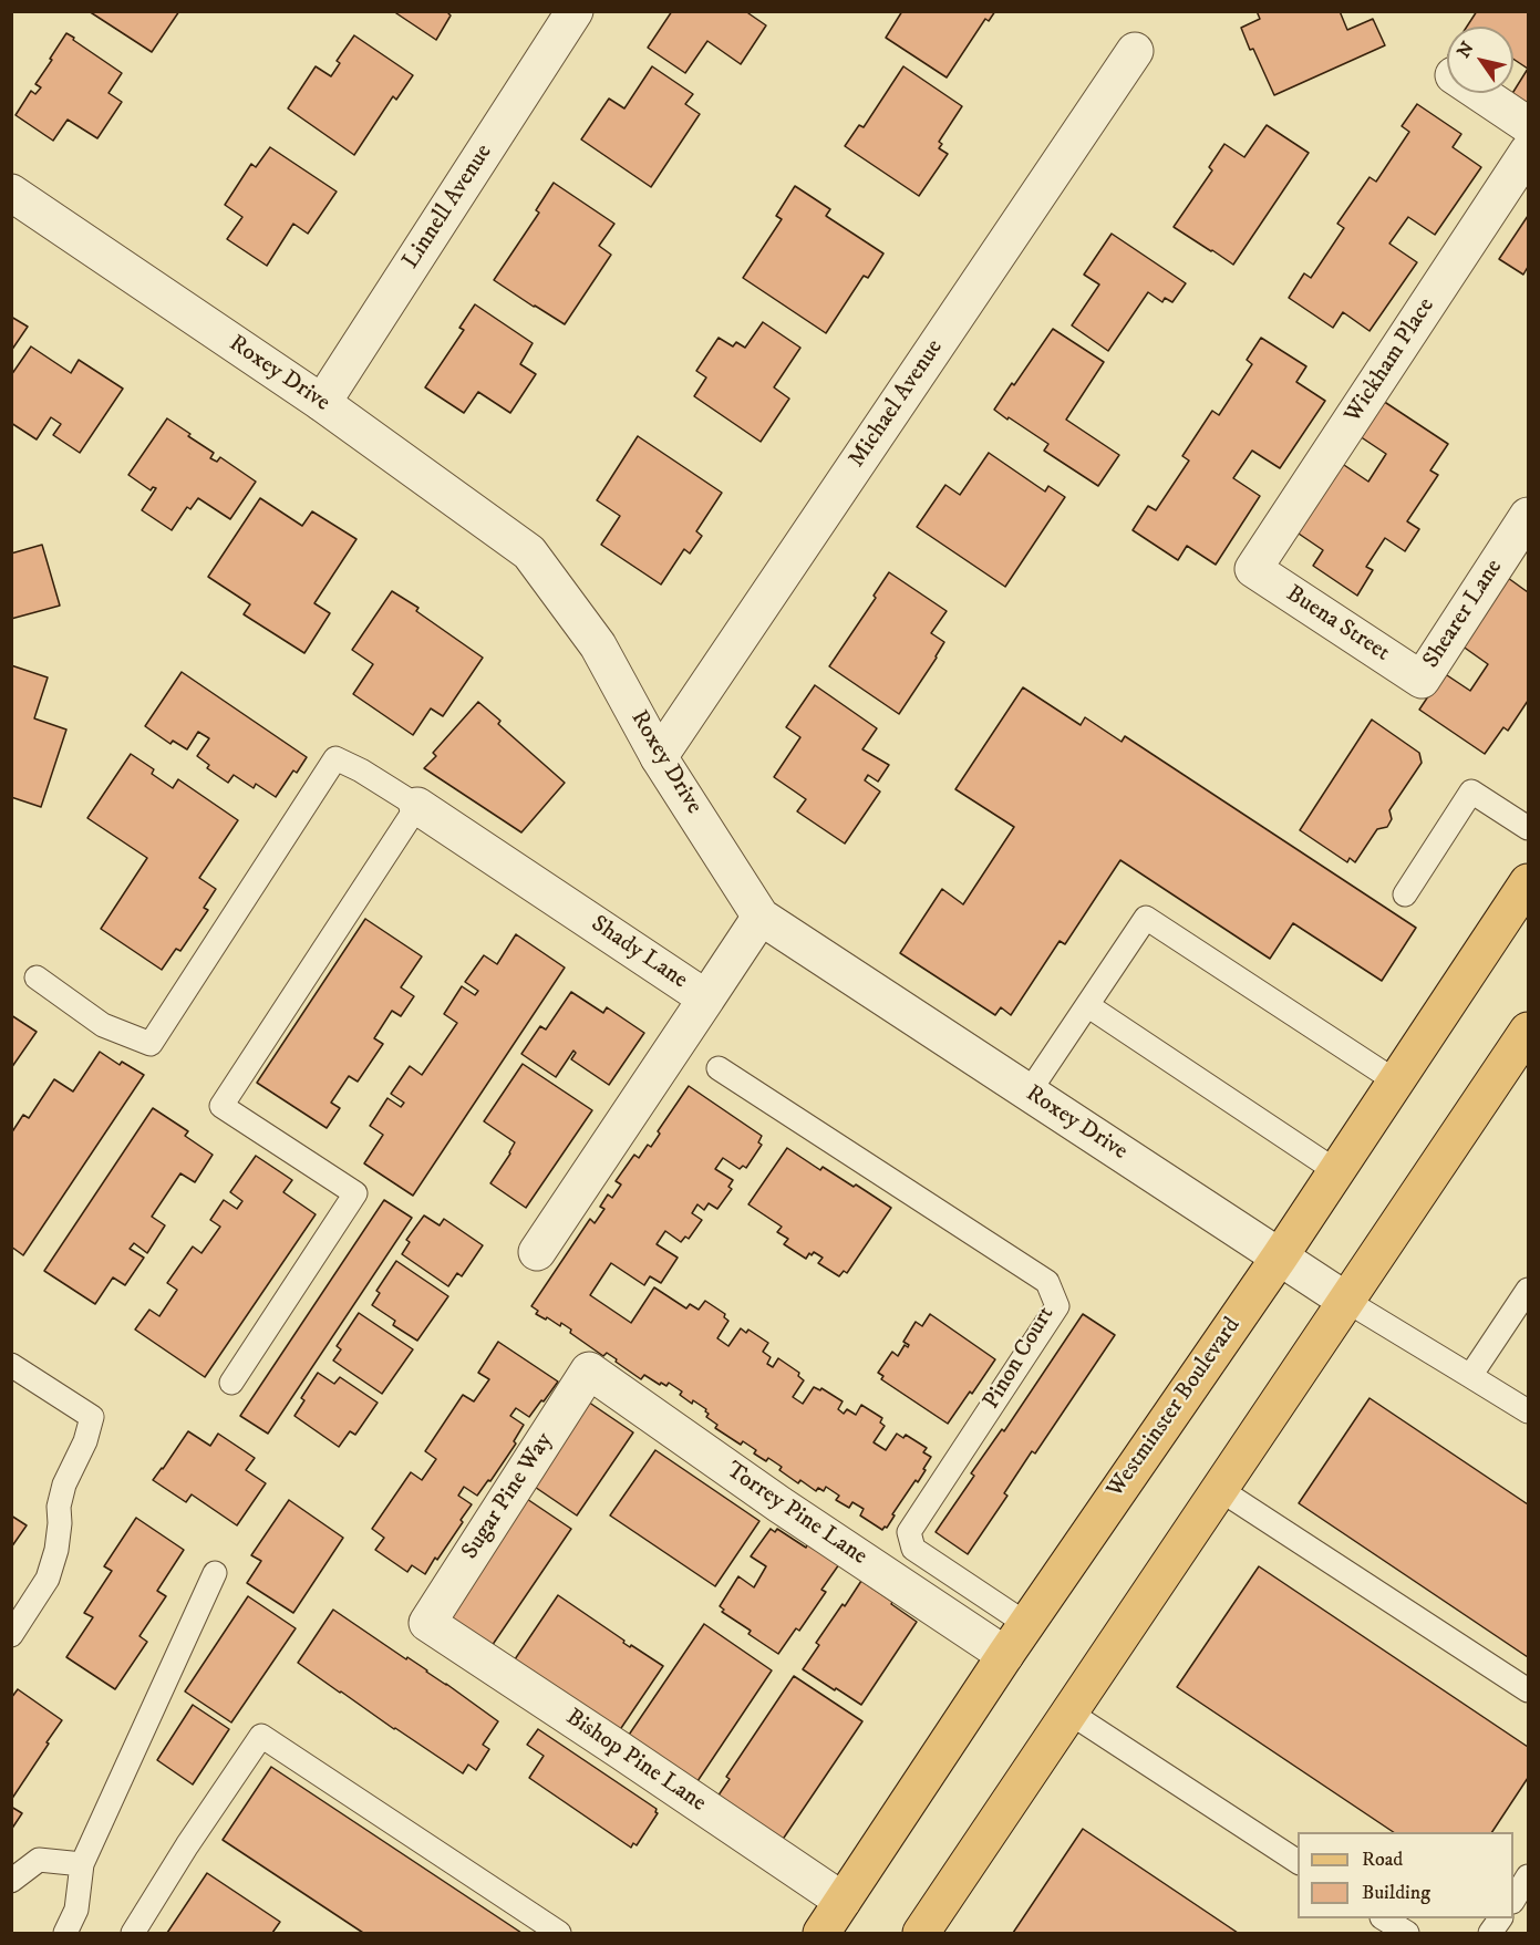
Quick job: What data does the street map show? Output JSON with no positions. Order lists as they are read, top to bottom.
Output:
{
  "streets": {
    "main road": ["Westminster Boulevard"],
    "street": [
      "Linnell Avenue",
      "Wickham Place",
      "Roxey Drive",
      "Michael Avenue",
      "Shearer Lane",
      "Buena Street",
      "Shady Lane",
      "Sugar Pine Way",
      "Torrey Pine Lane",
      "Bishop Pine Lane"
    ],
    "lane": ["Pinon Court"]
  },
  "crossings": [
    ["Linnell Avenue", "Roxey Drive"],
    ["Wickham Place", "Buena Street"],
    ["Roxey Drive", "Michael Avenue"],
    ["Roxey Drive", "Westminster Boulevard"],
    ["Shearer Lane", "Buena Street"],
    ["Pinon Court", "Westminster Boulevard"],
    ["Westminster Boulevard", "Torrey Pine Lane"],
    ["Westminster Boulevard", "Bishop Pine Lane"],
    ["Sugar Pine Way", "Torrey Pine Lane"],
    ["Sugar Pine Way", "Bishop Pine Lane"]
  ],
  "legend": ["Road", "Building"],
  "north": "top left"
}
